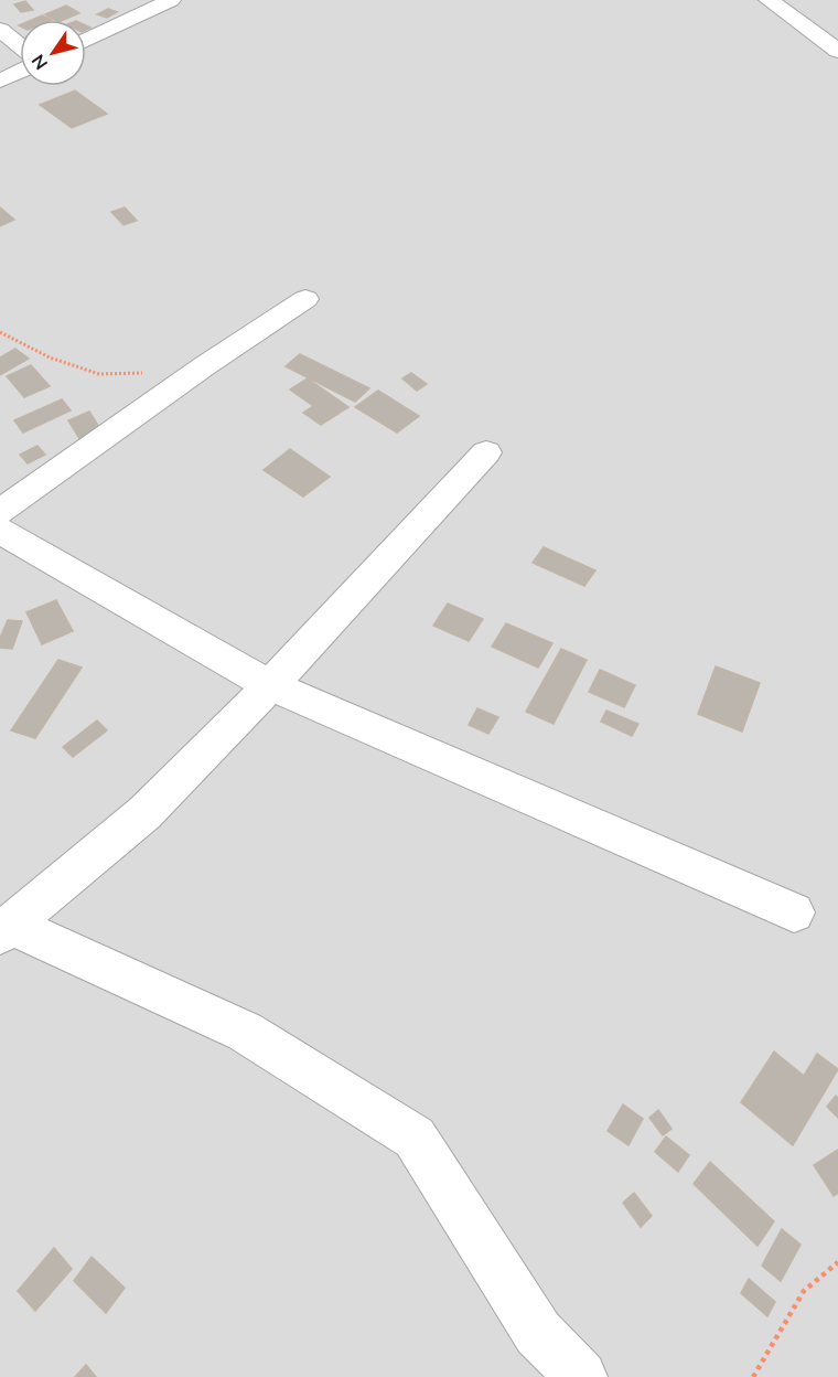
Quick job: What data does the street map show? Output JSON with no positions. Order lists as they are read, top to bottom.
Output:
{
  "north": "bottom left"
}
